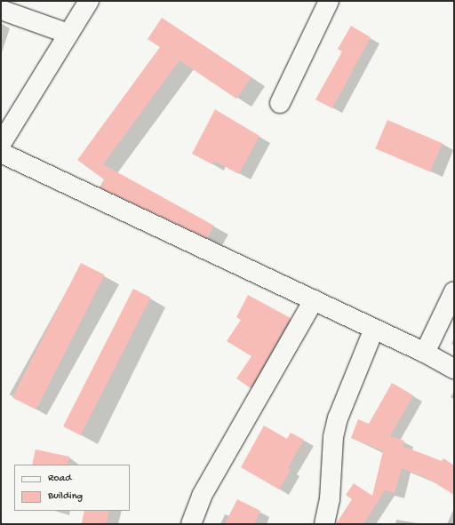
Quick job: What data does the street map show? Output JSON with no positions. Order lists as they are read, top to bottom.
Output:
{
  "legend": ["Road", "Building"]
}
